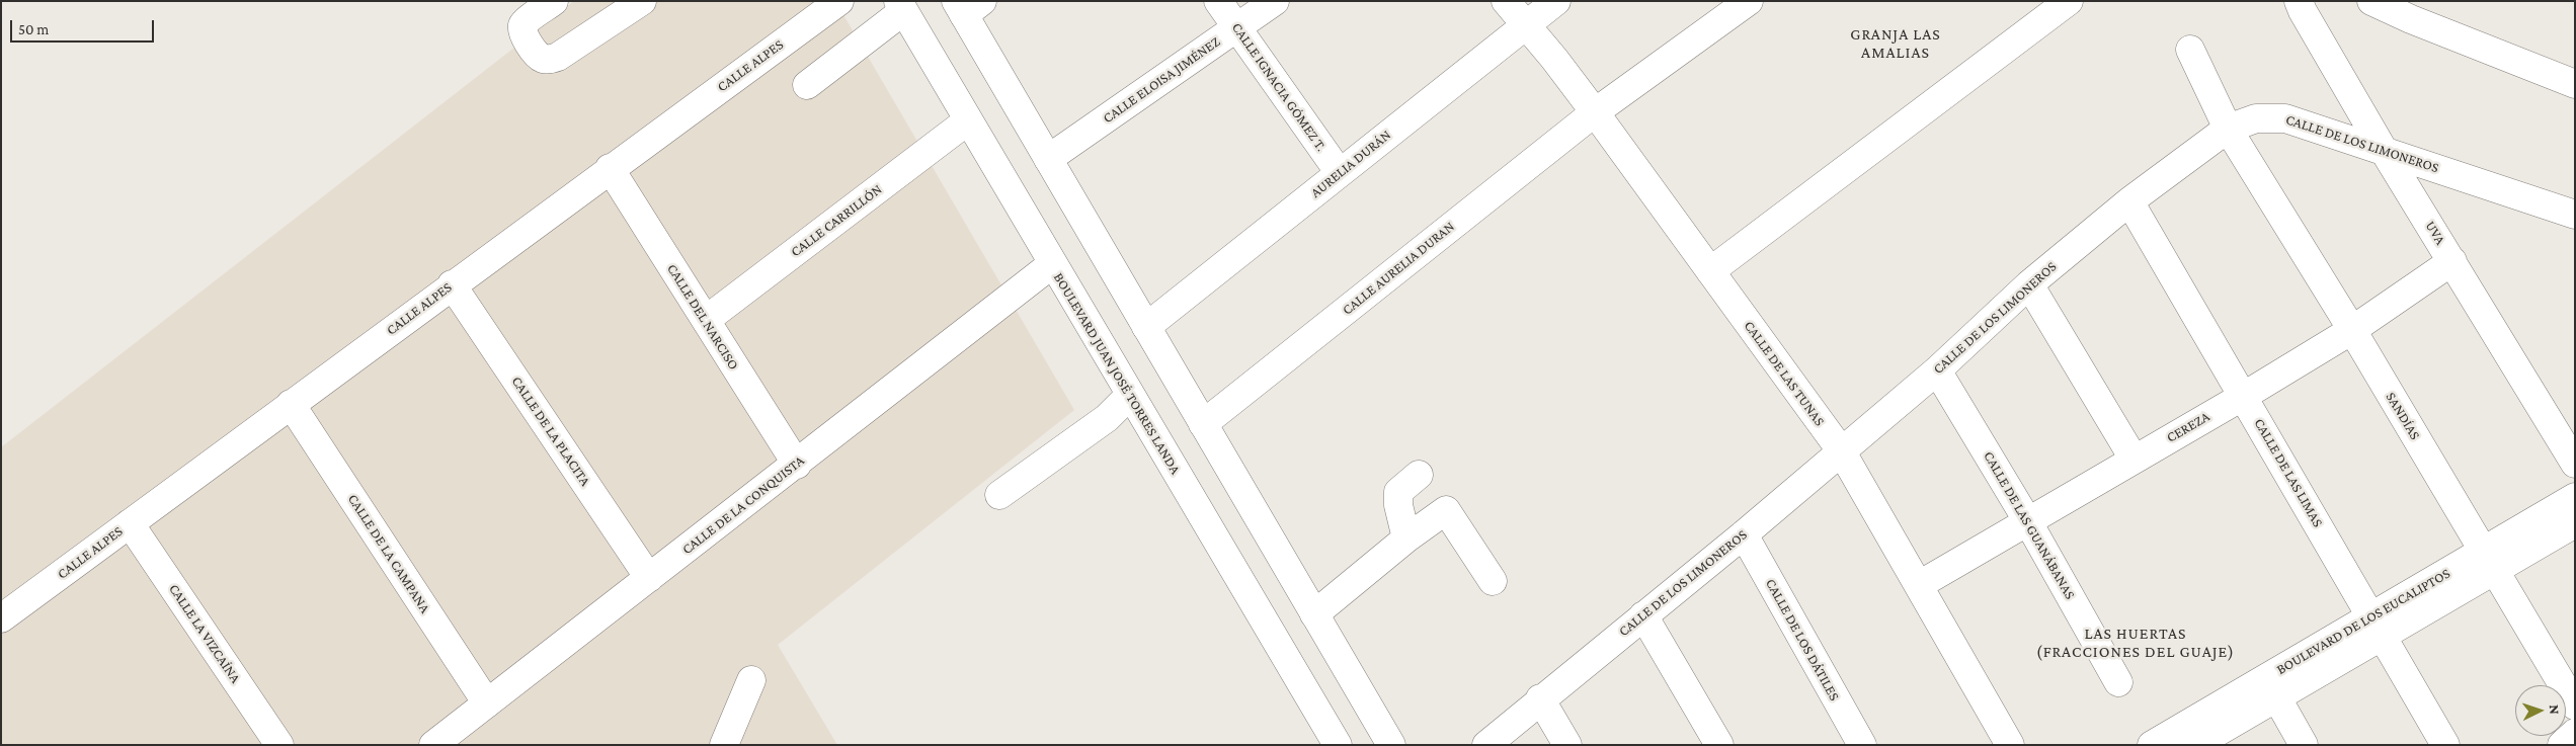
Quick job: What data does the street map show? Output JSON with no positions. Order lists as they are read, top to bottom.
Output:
{
  "streets": {
    "street": [
      "CALLE ALPES",
      "CALLE ELOISA JIMÉNEZ",
      "CALLE IGNACIA GÓMEZ T.",
      "CALLE DE LOS LIMONEROS",
      "AURELIA DURÁN",
      "CALLE CARRILLÓN",
      "UVA",
      "CALLE AURELIA DURAN",
      "CALLE DEL NARCISO",
      "BOULEVARD JUAN JOSÉ TORRES LANDA",
      "CALLE DE LAS TUNAS",
      "SANDÍAS",
      "CEREZA",
      "CALLE DE LA PLACITA",
      "CALLE DE LAS LIMAS",
      "CALLE DE LA CONQUISTA",
      "CALLE DE LAS GUANÁBANAS",
      "CALLE DE LA CAMPANA",
      "BOULEVARD DE LOS EUCALIPTOS",
      "CALLE LA VIZCAÍNA",
      "CALLE DE LOS DÁTILES"
    ]
  },
  "crossings": [
    ["CALLE ALPES", "CALLE DEL NARCISO"],
    ["CALLE ALPES", "CALLE DE LA PLACITA"],
    ["CALLE ALPES", "CALLE DE LA CAMPANA"],
    ["CALLE ALPES", "CALLE LA VIZCAÍNA"],
    ["CALLE ELOISA JIMÉNEZ", "CALLE IGNACIA GÓMEZ T."],
    ["CALLE IGNACIA GÓMEZ T.", "AURELIA DURÁN"],
    ["CALLE DE LOS LIMONEROS", "UVA"],
    ["CALLE DE LOS LIMONEROS", "CALLE DE LAS TUNAS"],
    ["CALLE DE LOS LIMONEROS", "SANDÍAS"],
    ["CALLE DE LOS LIMONEROS", "CALLE DE LAS LIMAS"],
    ["CALLE DE LOS LIMONEROS", "CALLE DE LAS GUANÁBANAS"],
    ["CALLE DE LOS LIMONEROS", "CALLE DE LOS DÁTILES"],
    ["AURELIA DURÁN", "CALLE DE LAS TUNAS"],
    ["CALLE CARRILLÓN", "CALLE DEL NARCISO"],
    ["CALLE CARRILLÓN", "BOULEVARD JUAN JOSÉ TORRES LANDA"],
    ["UVA", "CEREZA"],
    ["CALLE AURELIA DURAN", "CALLE DE LAS TUNAS"],
    ["CALLE DEL NARCISO", "CALLE DE LA CONQUISTA"],
    ["BOULEVARD JUAN JOSÉ TORRES LANDA", "CALLE DE LA CONQUISTA"],
    ["CALLE DE LAS TUNAS", "CEREZA"],
    ["SANDÍAS", "CEREZA"],
    ["SANDÍAS", "BOULEVARD DE LOS EUCALIPTOS"],
    ["CEREZA", "CALLE DE LAS LIMAS"],
    ["CEREZA", "CALLE DE LAS GUANÁBANAS"],
    ["CALLE DE LA PLACITA", "CALLE DE LA CONQUISTA"],
    ["CALLE DE LAS LIMAS", "BOULEVARD DE LOS EUCALIPTOS"],
    ["CALLE DE LA CONQUISTA", "CALLE DE LA CAMPANA"]
  ],
  "districts": ["GRANJA LAS AMALIAS", "LAS HUERTAS (FRACCIONES DEL GUAJE)"],
  "scale_bar": "50 m",
  "north": "right"
}
